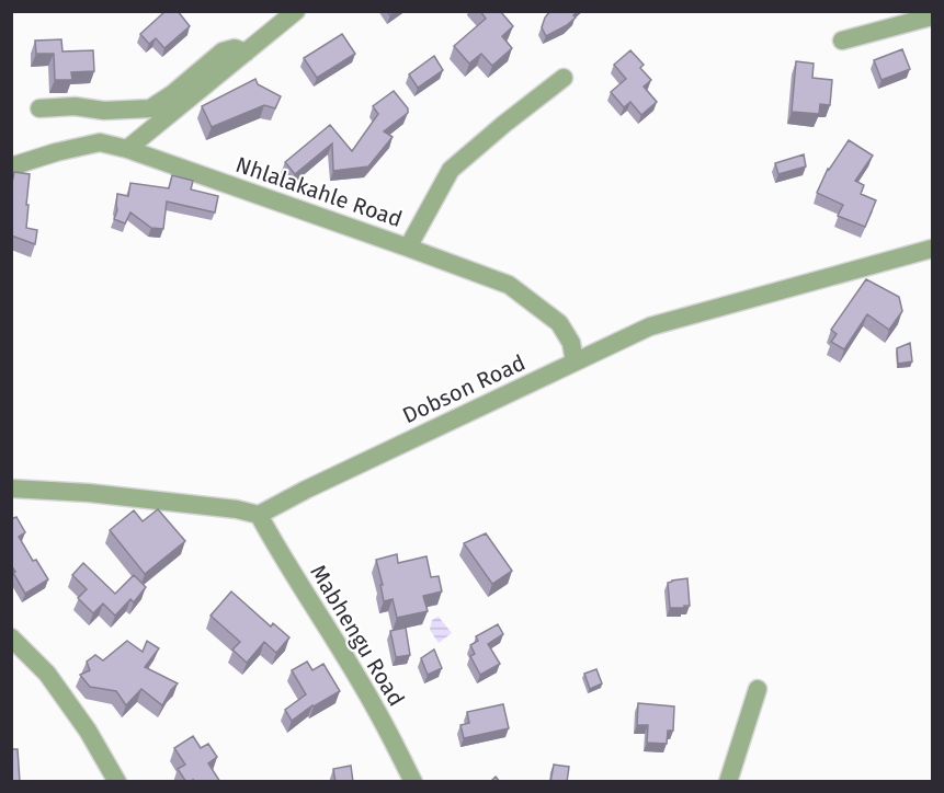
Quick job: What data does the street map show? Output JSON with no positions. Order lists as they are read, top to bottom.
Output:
{
  "streets": {
    "street": ["Nhlalakahle Road", "Dobson Road", "Mabhengu Road"]
  },
  "crossings": [
    ["Nhlalakahle Road", "Dobson Road"],
    ["Dobson Road", "Mabhengu Road"]
  ]
}
